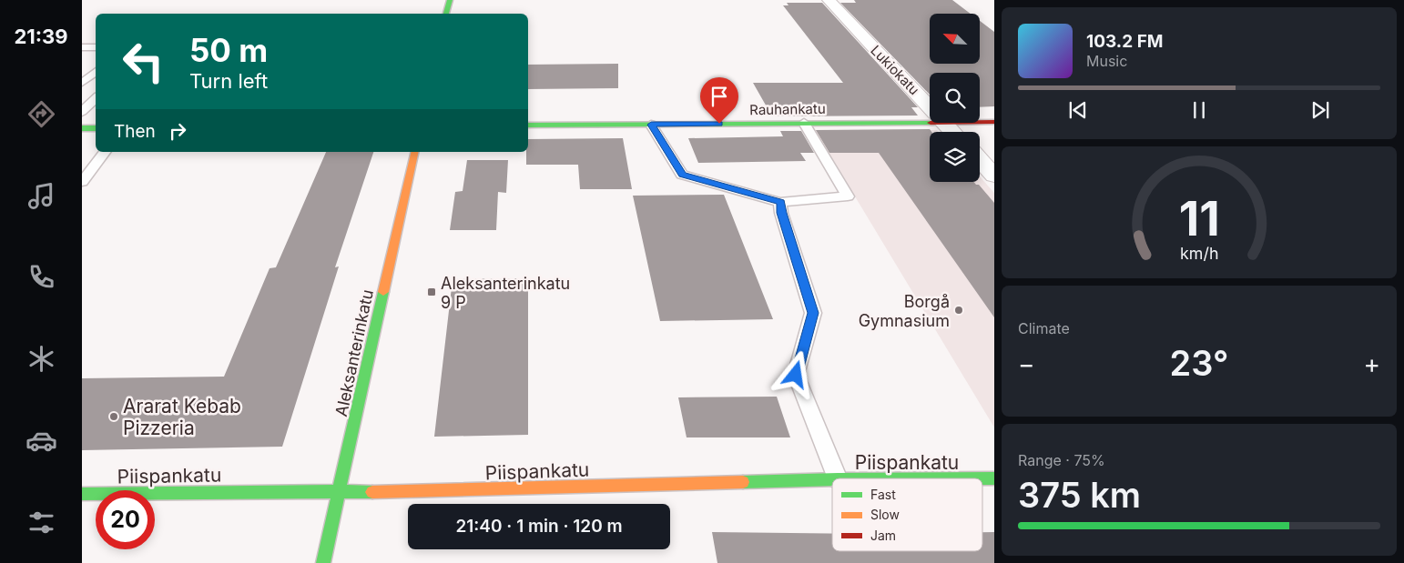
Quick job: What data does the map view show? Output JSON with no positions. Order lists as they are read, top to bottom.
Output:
{
  "streets": {
    "street": [
      "Lukiokatu",
      "Rauhankatu",
      "Aleksanterinkatu",
      "Piispankatu"
    ]
  },
  "crossings": [
    ["Aleksanterinkatu", "Piispankatu"]
  ],
  "places": {
    "transit": ["Aleksanterinkatu 9 P"],
    "other": ["Borgå Gymnasium", "Ararat Kebab Pizzeria"]
  },
  "legend": ["Fast", "Slow", "Jam"],
  "north": "top left",
  "page": {
    "tabs": "21:39",
    "turn": ["50 m", "Turn left"],
    "song": ["103.2 FM", "Music"],
    "then": "Then",
    "tile": [
      "Climate",
      ["Range · 75%", "375 km"]
    ],
    "heat": ["−", "23°", "+"],
    "limit": "20",
    "trip": "21:40 · 1 min · 120 m",
    "gauge": ["11", "km/h"]
  }
}
